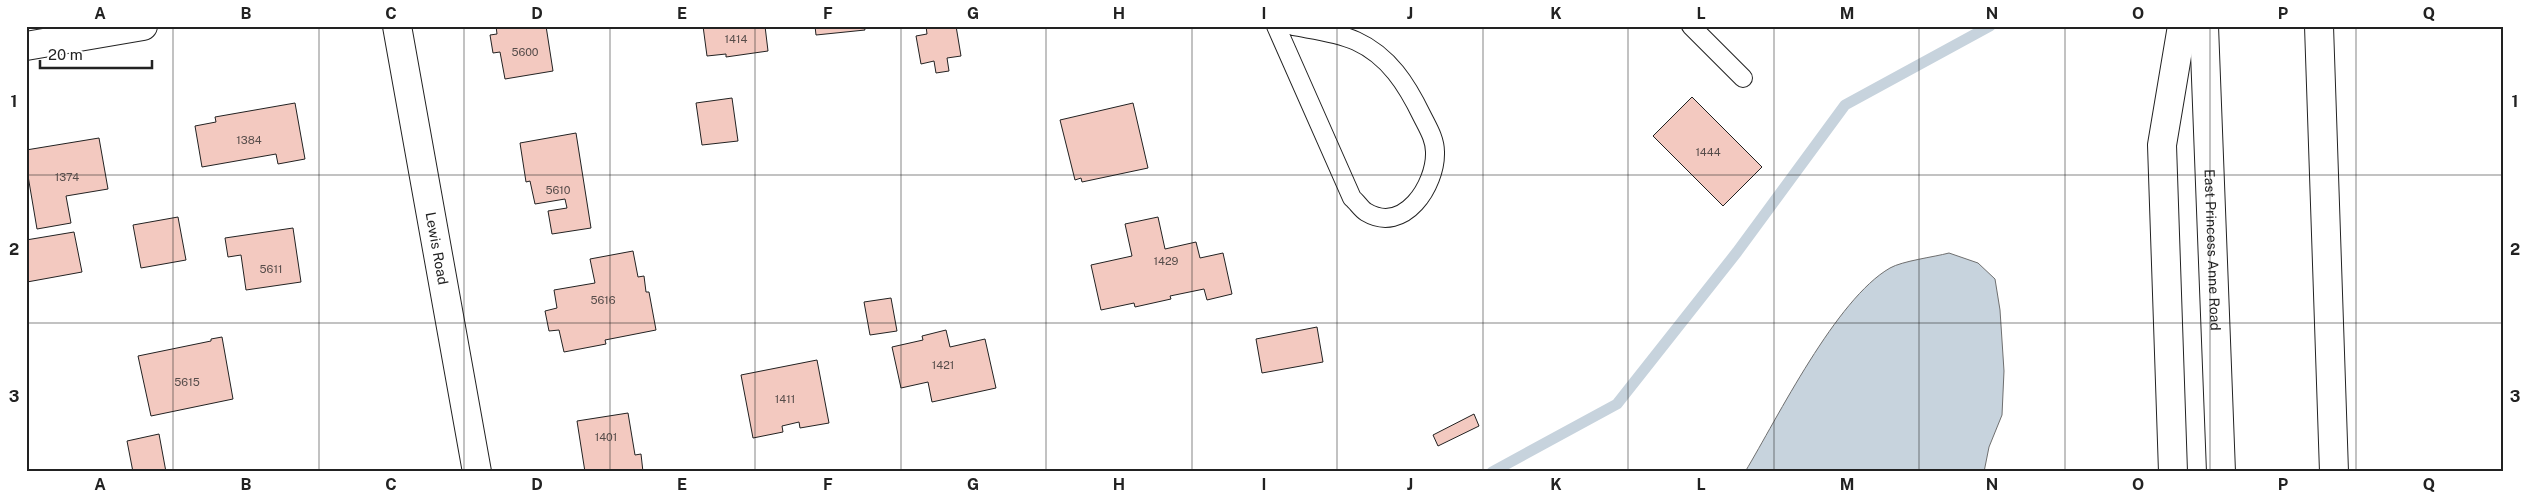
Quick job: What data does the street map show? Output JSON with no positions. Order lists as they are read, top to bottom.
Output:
{
  "streets": {
    "main road": ["Lewis Road", "East Princess Anne Road"]
  },
  "house_numbers": [
    "1414",
    "5600",
    "1384",
    "1444",
    "1374",
    "5610",
    "1429",
    "5611",
    "5616",
    "1421",
    "5615",
    "1411",
    "1401"
  ],
  "scale_bar": "20 m",
  "grid": {
    "columns": [
      "A",
      "B",
      "C",
      "D",
      "E",
      "F",
      "G",
      "H",
      "I",
      "J",
      "K",
      "L",
      "M",
      "N",
      "O",
      "P",
      "Q"
    ],
    "rows": ["1", "2", "3"]
  }
}
